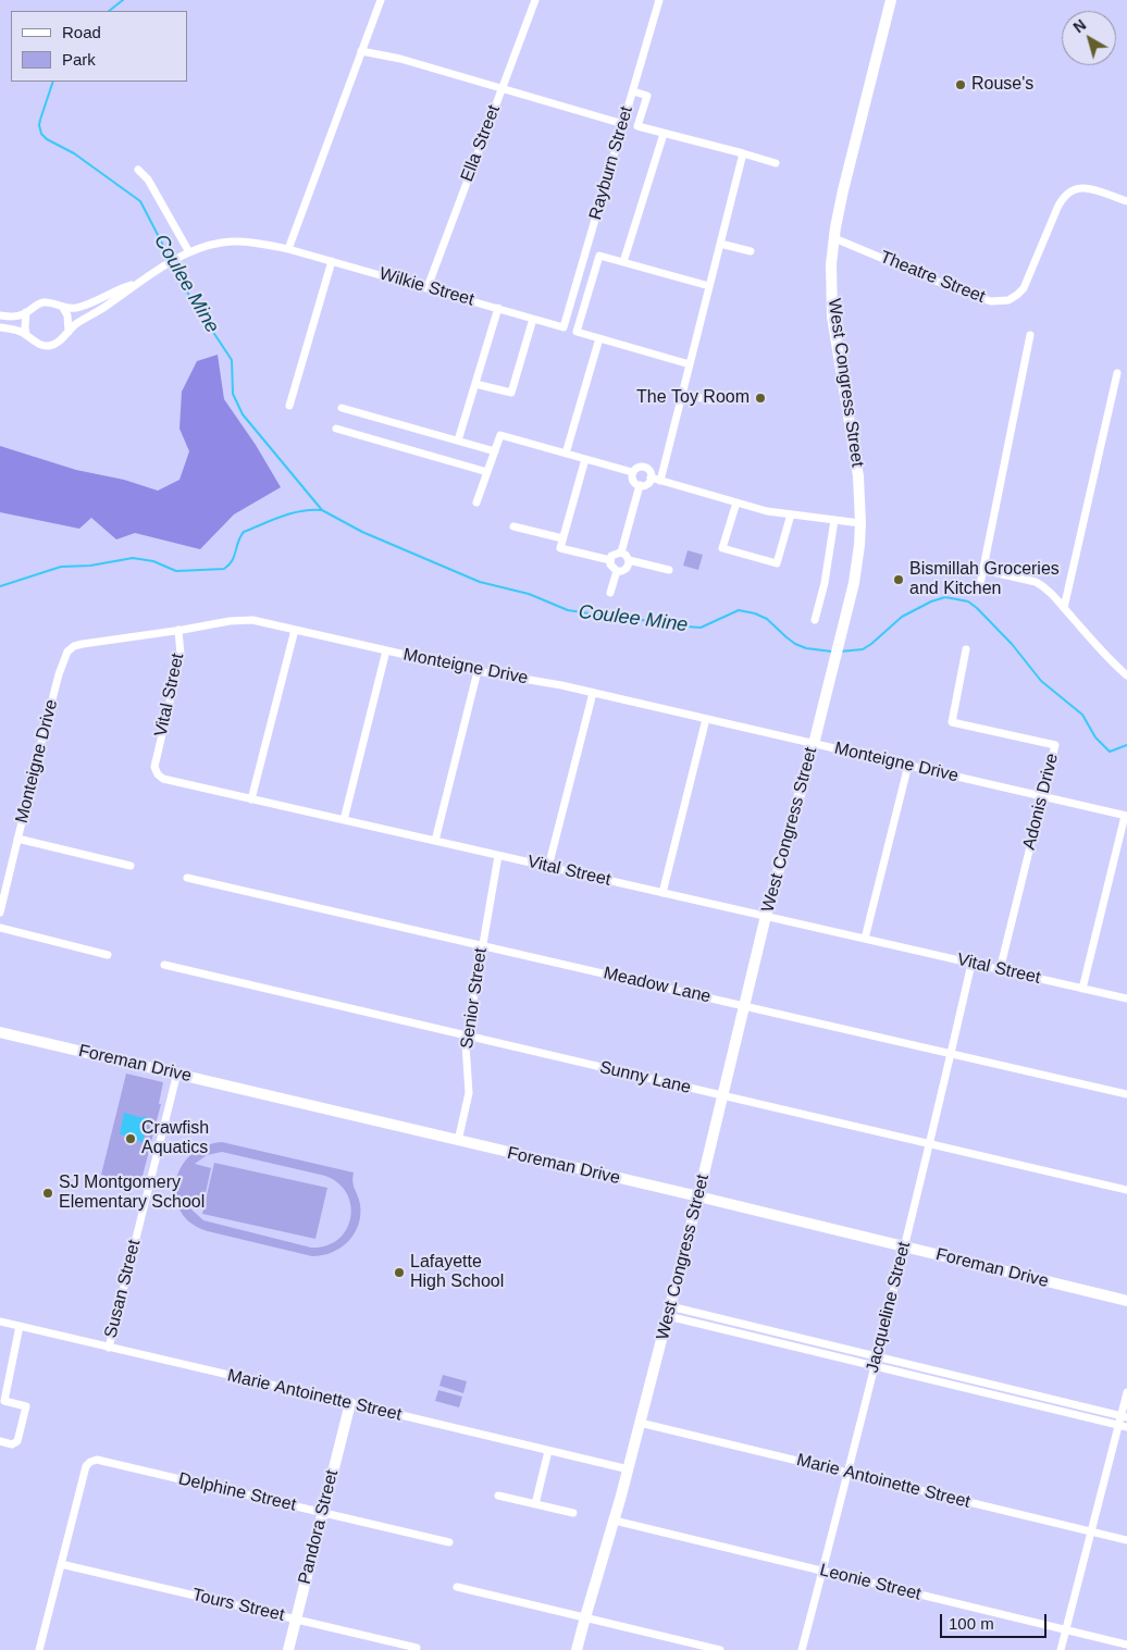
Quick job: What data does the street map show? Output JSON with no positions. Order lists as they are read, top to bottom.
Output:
{
  "streets": {
    "main road": ["West Congress Street", "Foreman Drive", "Pandora Street"],
    "street": [
      "Ella Street",
      "Rayburn Street",
      "Theatre Street",
      "Wilkie Street",
      "Monteigne Drive",
      "Vital Street",
      "Adonis Drive",
      "Meadow Lane",
      "Senior Street",
      "Sunny Lane",
      "Susan Street",
      "Jacqueline Street",
      "Marie Antoinette Street",
      "Delphine Street",
      "Leonie Street",
      "Tours Street"
    ]
  },
  "crossings": [
    ["Ella Street", "Wilkie Street"],
    ["Rayburn Street", "Wilkie Street"],
    ["Theatre Street", "West Congress Street"],
    ["West Congress Street", "Monteigne Drive"],
    ["West Congress Street", "Vital Street"],
    ["West Congress Street", "Meadow Lane"],
    ["West Congress Street", "Foreman Drive"],
    ["West Congress Street", "Sunny Lane"],
    ["West Congress Street", "Marie Antoinette Street"],
    ["West Congress Street", "Leonie Street"],
    ["Monteigne Drive", "Vital Street"],
    ["Monteigne Drive", "Adonis Drive"],
    ["Vital Street", "Adonis Drive"],
    ["Vital Street", "Senior Street"],
    ["Vital Street", "Jacqueline Street"],
    ["Meadow Lane", "Senior Street"],
    ["Meadow Lane", "Jacqueline Street"],
    ["Senior Street", "Foreman Drive"],
    ["Senior Street", "Sunny Lane"],
    ["Foreman Drive", "Susan Street"],
    ["Foreman Drive", "Jacqueline Street"],
    ["Sunny Lane", "Jacqueline Street"],
    ["Susan Street", "Marie Antoinette Street"],
    ["Jacqueline Street", "Marie Antoinette Street"],
    ["Jacqueline Street", "Leonie Street"],
    ["Marie Antoinette Street", "Pandora Street"],
    ["Delphine Street", "Pandora Street"],
    ["Delphine Street", "Tours Street"],
    ["Pandora Street", "Tours Street"]
  ],
  "water": ["Coulee Mine"],
  "places": [
    "Rouse's",
    "The Toy Room",
    "Bismillah Groceries and Kitchen",
    "Crawfish Aquatics",
    "SJ Montgomery Elementary School",
    "Lafayette High School"
  ],
  "legend": ["Road", "Park"],
  "scale_bar": "100 m",
  "north": "top left"
}
